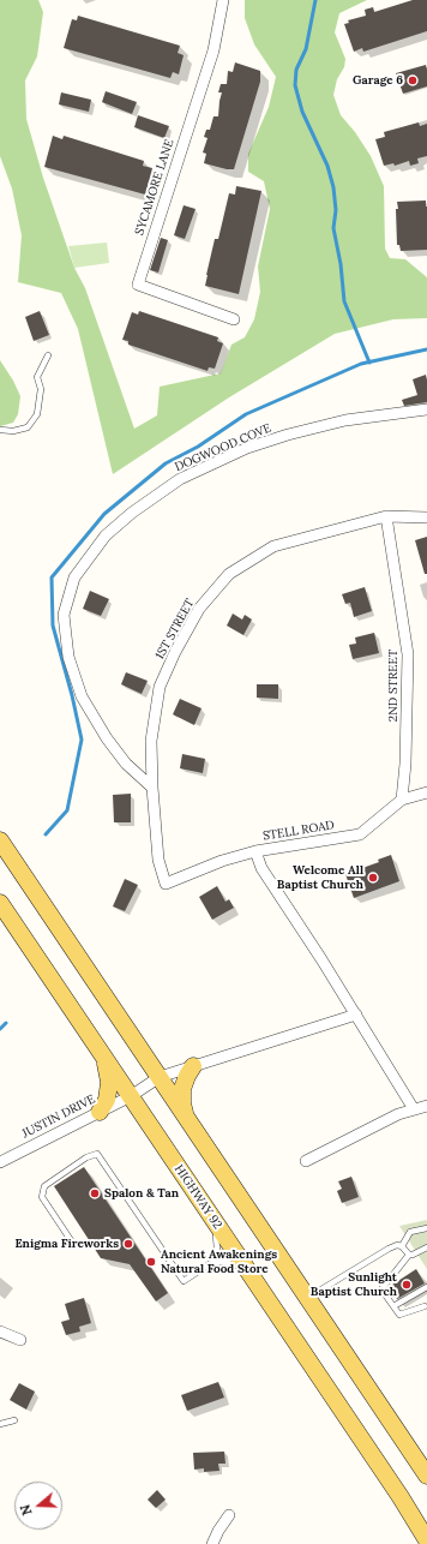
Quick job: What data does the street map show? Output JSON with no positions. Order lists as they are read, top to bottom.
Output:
{
  "streets": {
    "main road": ["HIGHWAY 92"],
    "street": [
      "SYCAMORE LANE",
      "DOGWOOD COVE",
      "1ST STREET",
      "2ND STREET",
      "STELL ROAD",
      "JUSTIN DRIVE"
    ]
  },
  "crossings": [
    ["DOGWOOD COVE", "1ST STREET"],
    ["1ST STREET", "2ND STREET"],
    ["1ST STREET", "STELL ROAD"],
    ["2ND STREET", "STELL ROAD"],
    ["JUSTIN DRIVE", "HIGHWAY 92"]
  ],
  "places": [
    "Garage 6",
    "Welcome All Baptist Church",
    "Spalon & Tan",
    "Enigma Fireworks",
    "Ancient Awakenings Natural Food Store",
    "Sunlight Baptist Church"
  ],
  "north": "left"
}
